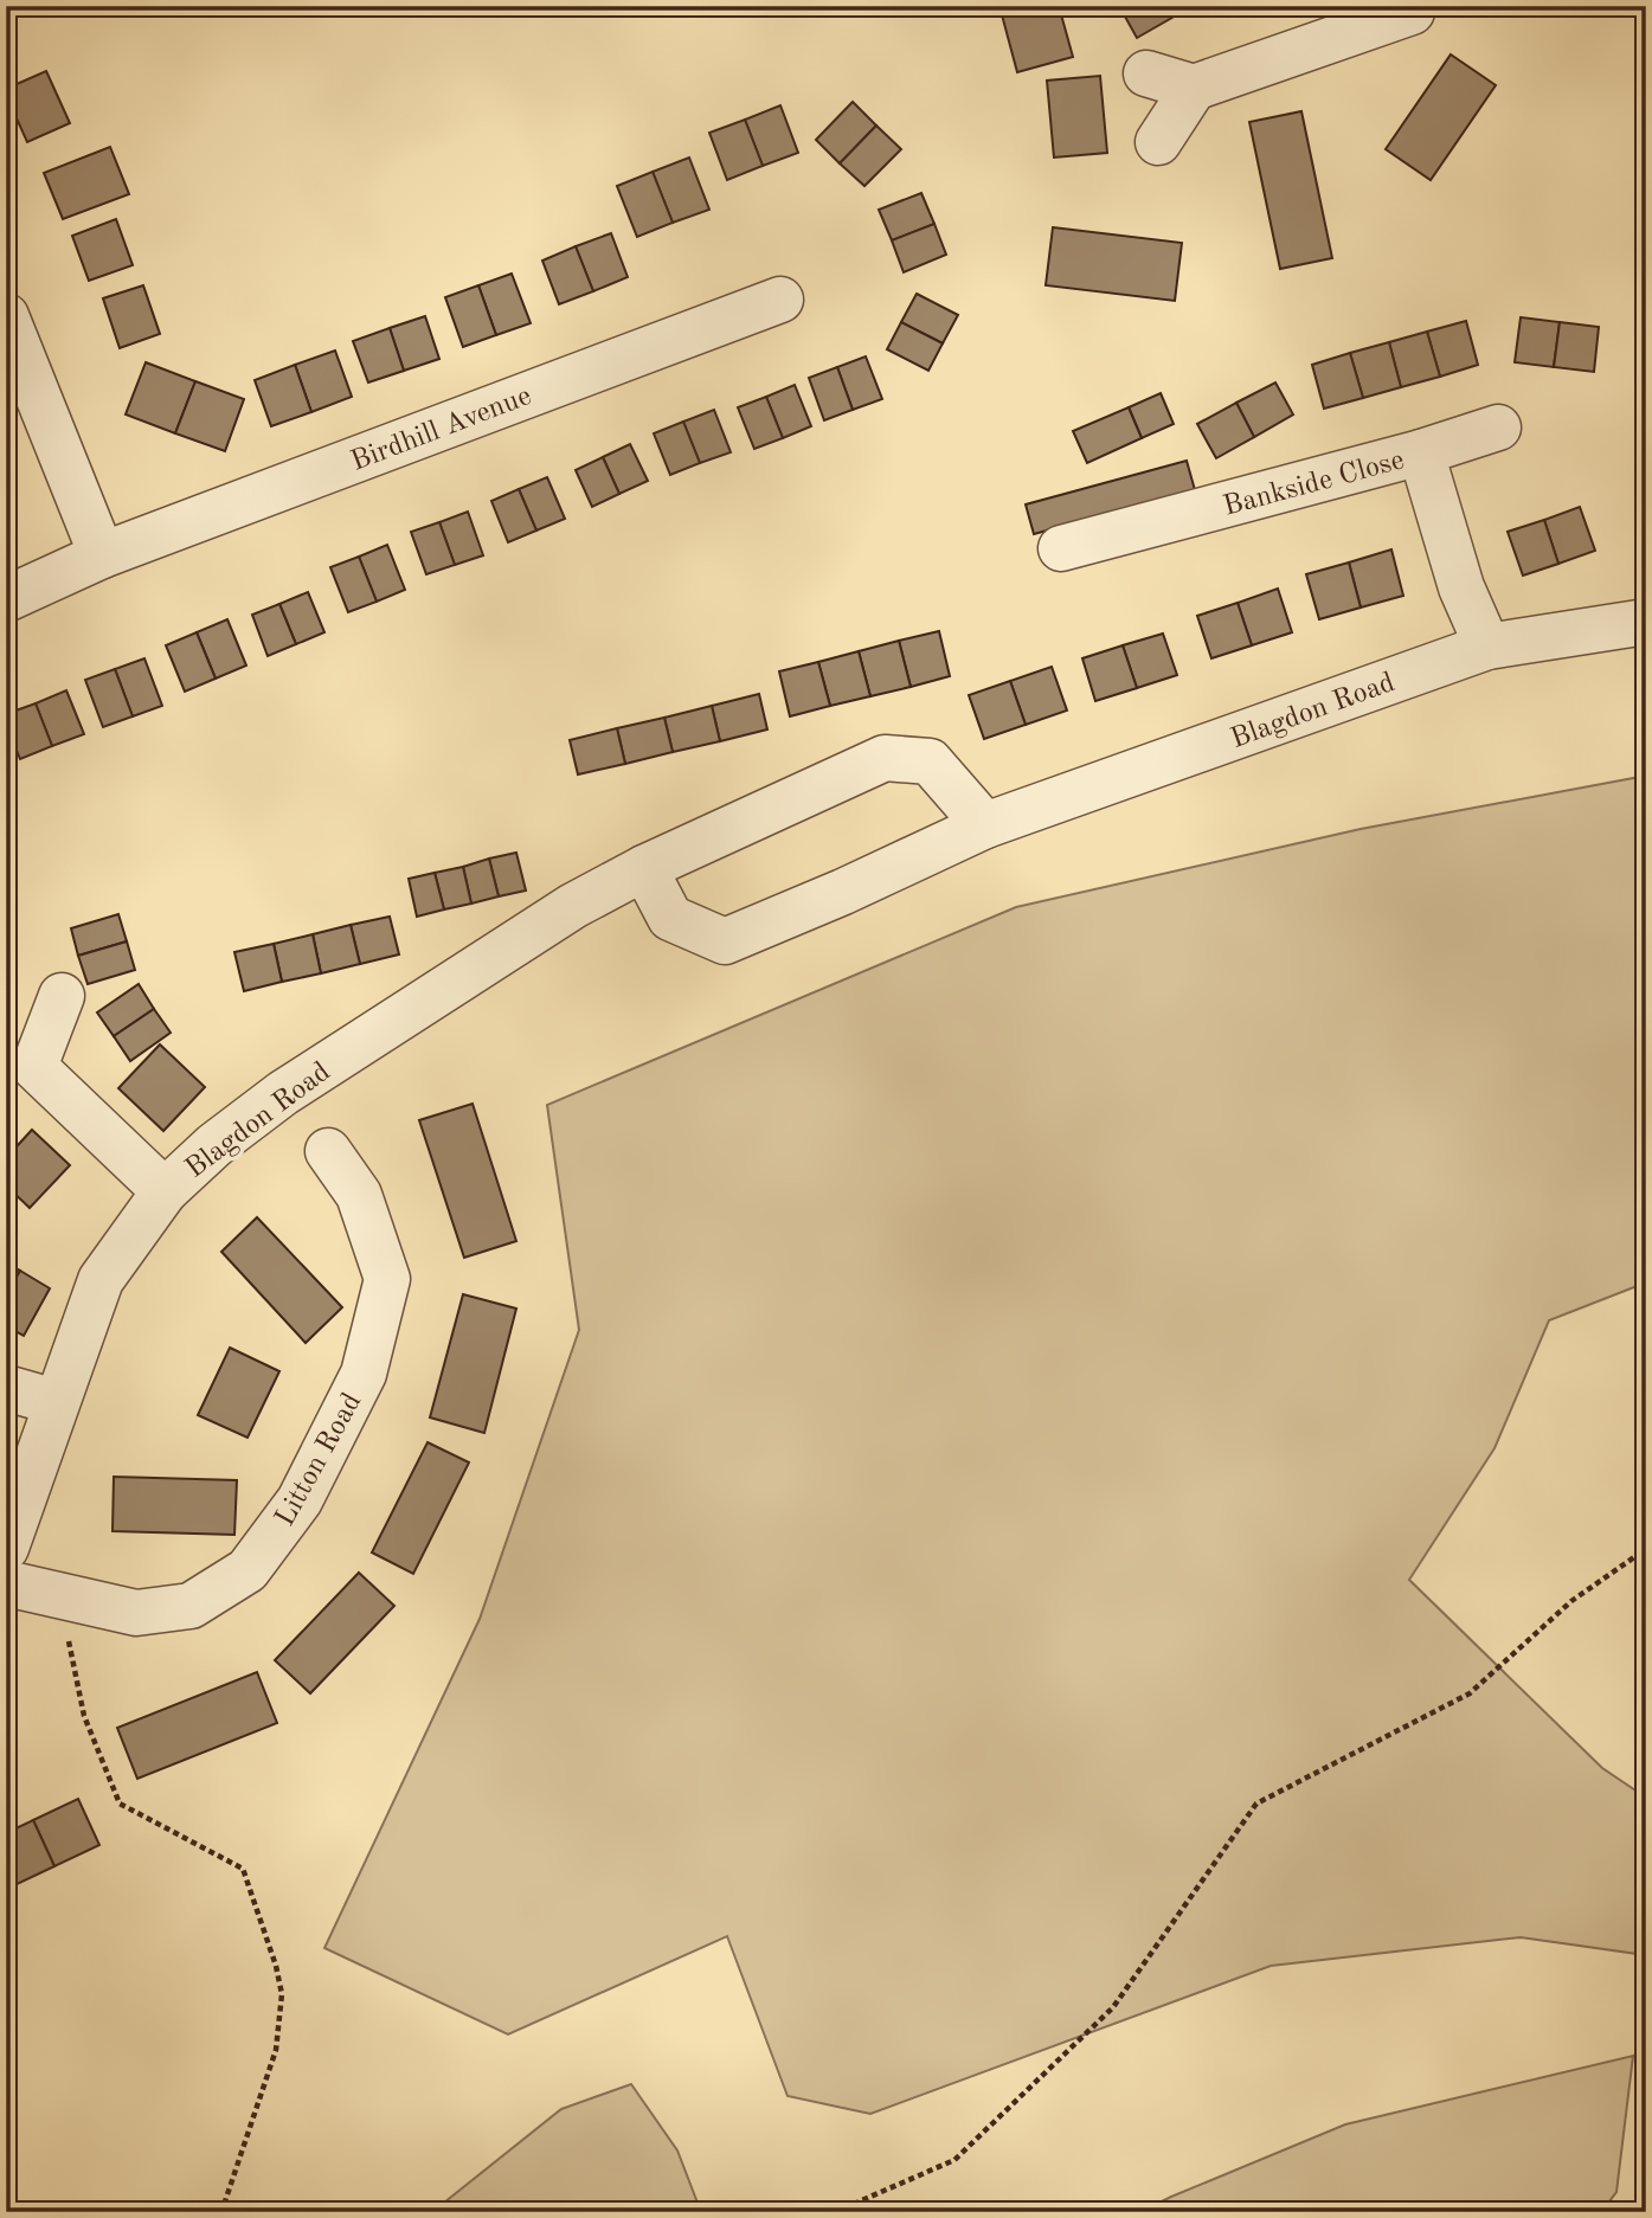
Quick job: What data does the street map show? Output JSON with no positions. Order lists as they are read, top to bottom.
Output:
{
  "streets": {
    "street": [
      "Birdhill Avenue",
      "Bankside Close",
      "Blagdon Road",
      "Litton Road"
    ]
  },
  "crossings": [
    ["Bankside Close", "Blagdon Road"]
  ]
}
